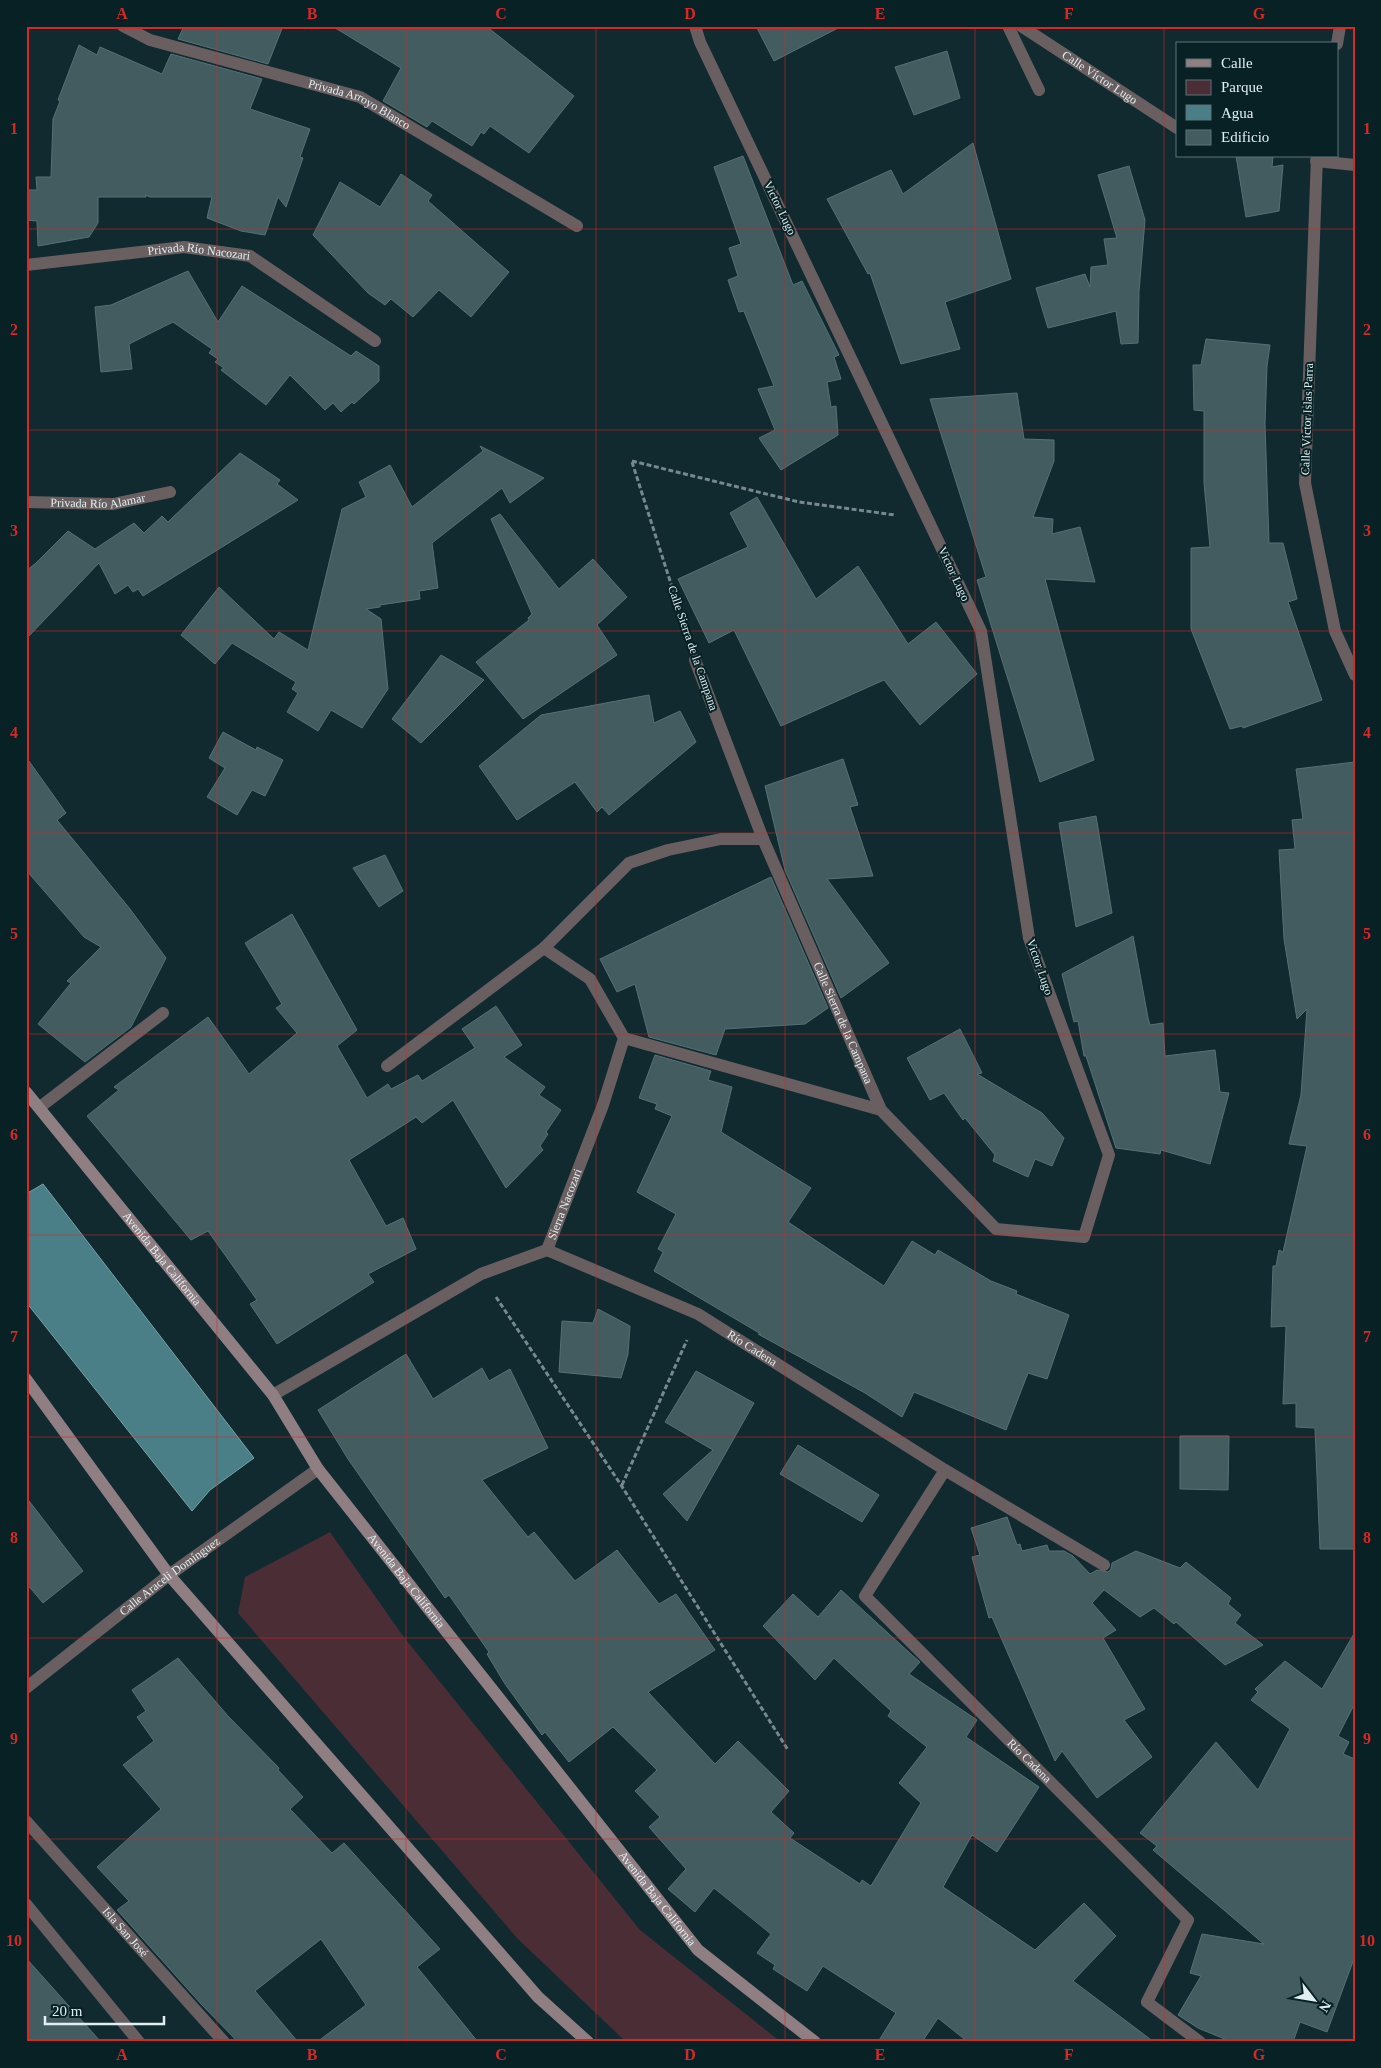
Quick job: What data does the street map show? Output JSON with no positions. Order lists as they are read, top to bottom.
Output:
{
  "streets": {
    "main road": ["Avenida Baja California"],
    "street": [
      "Calle Víctor Lugo",
      "Privada Arroyo Blanco",
      "Victor Lugo",
      "Privada Río Nacozari",
      "Calle Víctor Islas Parra",
      "Privada Río Alamar",
      "Calle Sierra de la Campana",
      "Sierra Nacozari",
      "Río Cadena",
      "Calle Araceli Domínguez",
      "Isla San José"
    ]
  },
  "crossings": [
    ["Victor Lugo", "Calle Sierra de la Campana"],
    ["Sierra Nacozari", "Avenida Baja California"],
    ["Sierra Nacozari", "Río Cadena"],
    ["Avenida Baja California", "Calle Araceli Domínguez"]
  ],
  "legend": [
    "Calle",
    "Parque",
    "Agua",
    "Edificio"
  ],
  "scale_bar": "20 m",
  "north": "bottom right",
  "grid": {
    "columns": [
      "A",
      "B",
      "C",
      "D",
      "E",
      "F",
      "G"
    ],
    "rows": [
      "1",
      "2",
      "3",
      "4",
      "5",
      "6",
      "7",
      "8",
      "9",
      "10"
    ]
  }
}
